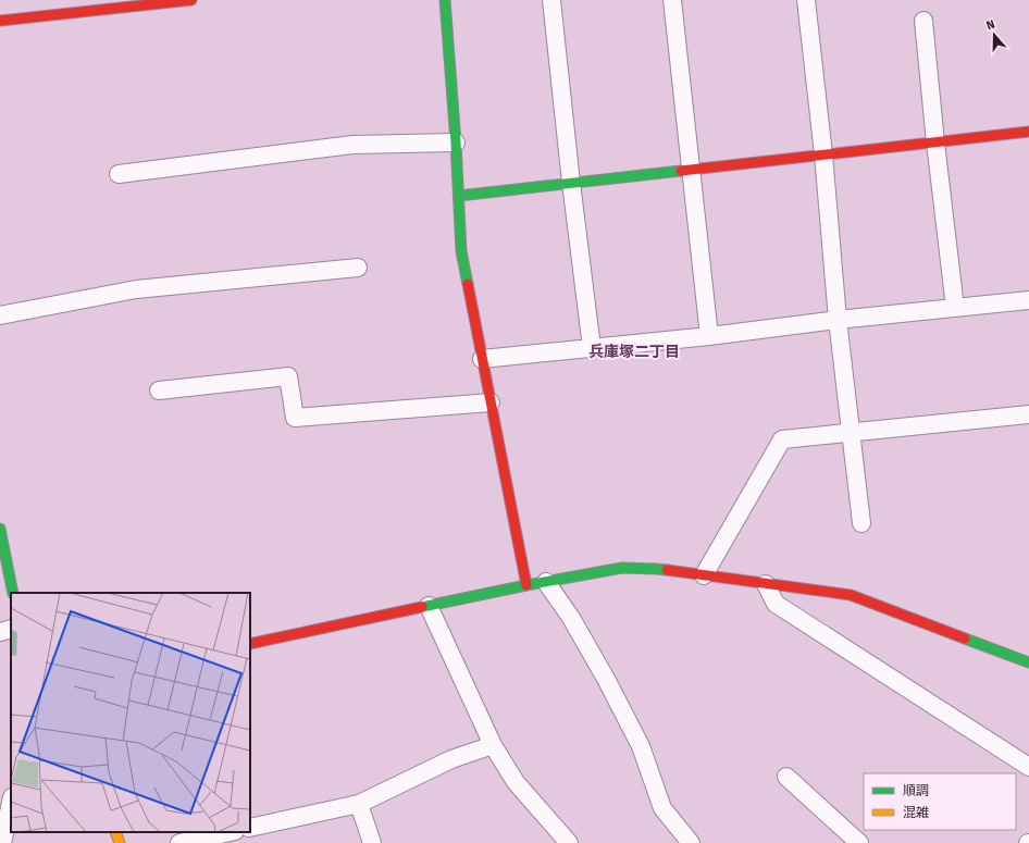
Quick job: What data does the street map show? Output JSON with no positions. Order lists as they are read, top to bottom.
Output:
{
  "districts": ["兵庫塚二丁目"],
  "legend": ["順調", "混雑"],
  "north": "top"
}
